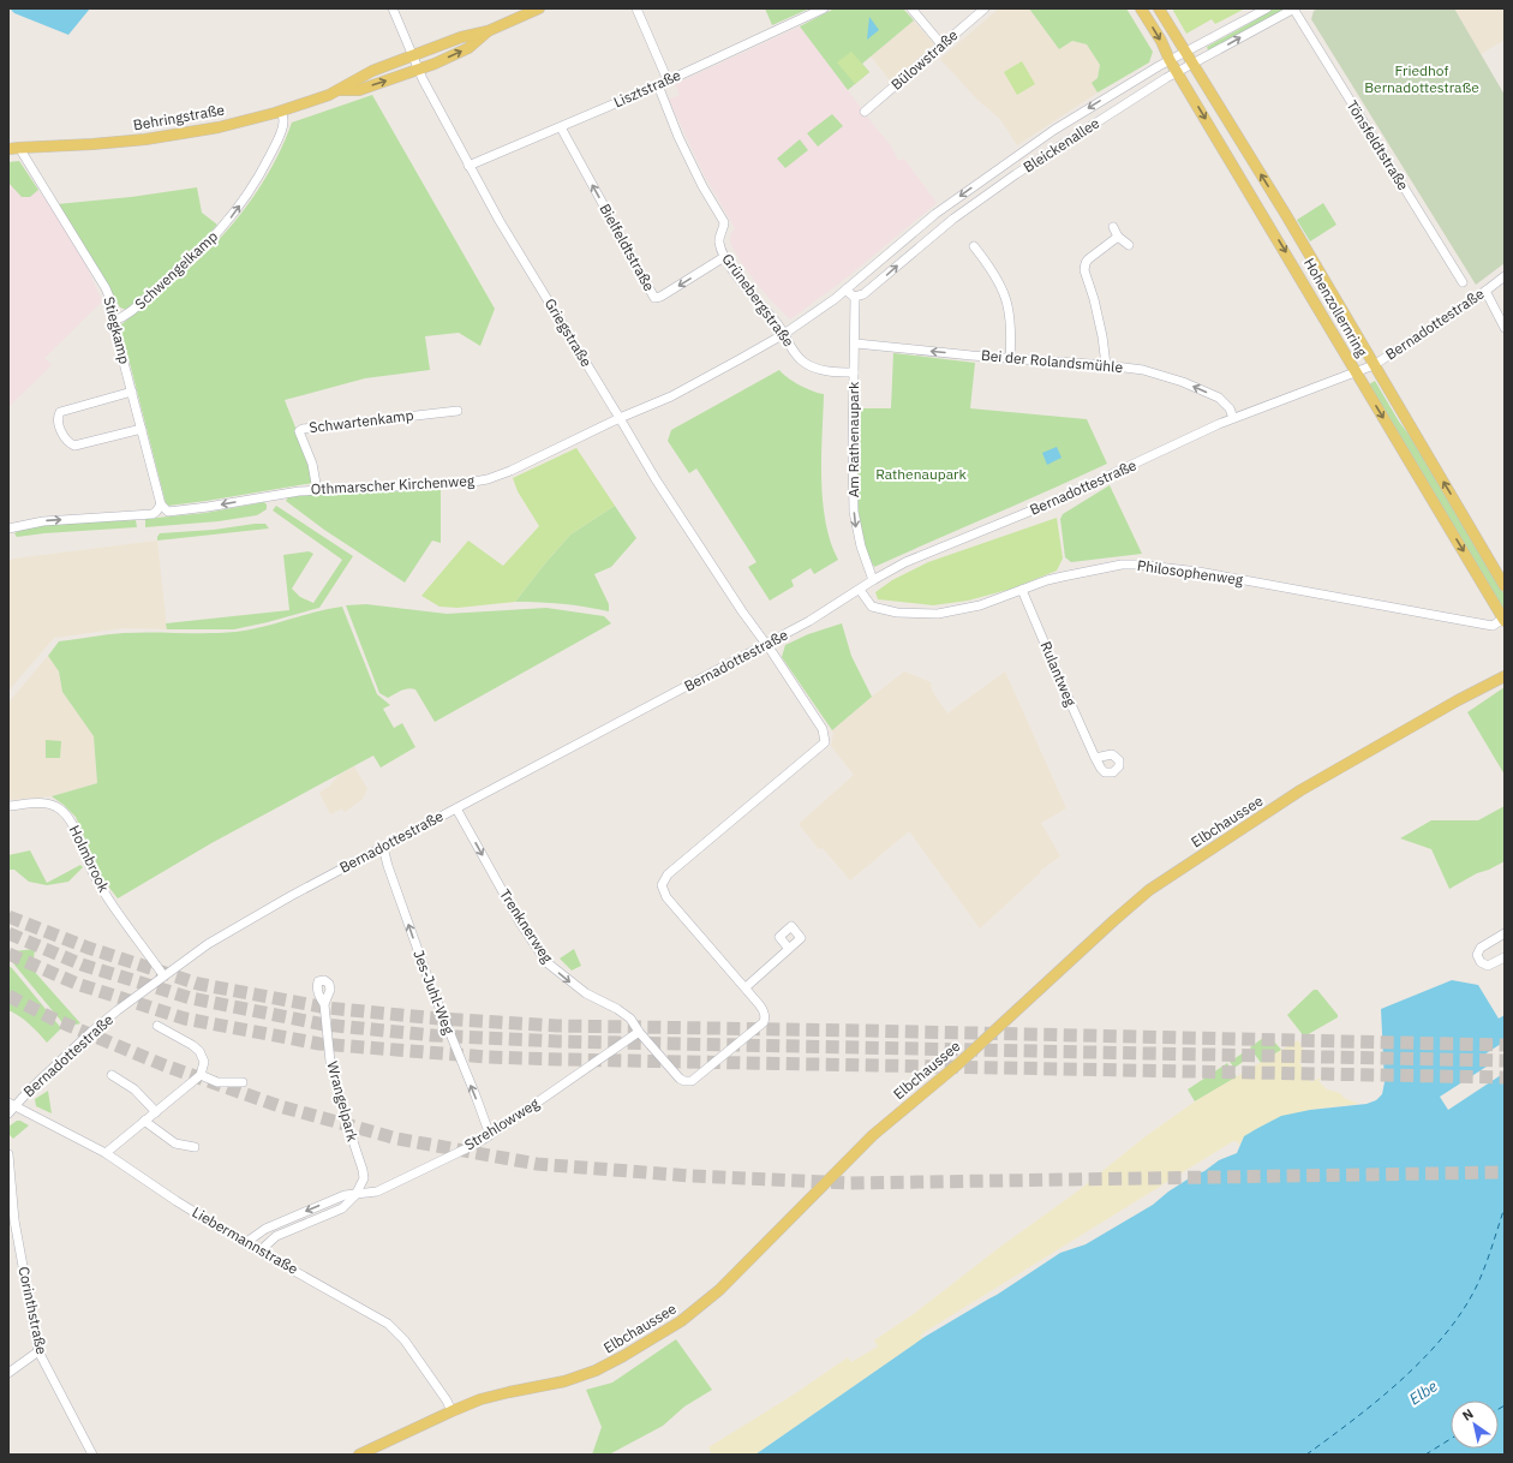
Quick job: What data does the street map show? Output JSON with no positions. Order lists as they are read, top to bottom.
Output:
{
  "streets": {
    "main road": ["Behringstraße", "Hohenzollernring", "Elbchaussee"],
    "street": [
      "Bülowstraße",
      "Lisztstraße",
      "Bleickenallee",
      "Tönsfeldtstraße",
      "Bielfeldtstraße",
      "Schwengelkamp",
      "Grünebergstraße",
      "Bernadottestraße",
      "Stiegkamp",
      "Griegstraße",
      "Bei der Rolandsmühle",
      "Schwartenkamp",
      "Am Rathenaupark",
      "Othmarscher Kirchenweg",
      "Philosophenweg",
      "Rulantweg",
      "Holmbrook",
      "Trenknerweg",
      "Jes-Juhl-Weg",
      "Wrangelpark",
      "Strehlowweg",
      "Liebermannstraße",
      "Corinthstraße"
    ]
  },
  "crossings": [
    ["Lisztstraße", "Bielfeldtstraße"],
    ["Lisztstraße", "Grünebergstraße"],
    ["Lisztstraße", "Griegstraße"],
    ["Behringstraße", "Schwengelkamp"],
    ["Behringstraße", "Stiegkamp"],
    ["Behringstraße", "Griegstraße"],
    ["Bleickenallee", "Tönsfeldtstraße"],
    ["Bleickenallee", "Grünebergstraße"],
    ["Bleickenallee", "Hohenzollernring"],
    ["Bleickenallee", "Am Rathenaupark"],
    ["Bleickenallee", "Othmarscher Kirchenweg"],
    ["Bielfeldtstraße", "Grünebergstraße"],
    ["Schwengelkamp", "Stiegkamp"],
    ["Grünebergstraße", "Am Rathenaupark"],
    ["Grünebergstraße", "Othmarscher Kirchenweg"],
    ["Hohenzollernring", "Bernadottestraße"],
    ["Hohenzollernring", "Philosophenweg"],
    ["Bernadottestraße", "Griegstraße"],
    ["Bernadottestraße", "Bei der Rolandsmühle"],
    ["Bernadottestraße", "Am Rathenaupark"],
    ["Bernadottestraße", "Philosophenweg"],
    ["Bernadottestraße", "Holmbrook"],
    ["Bernadottestraße", "Trenknerweg"],
    ["Bernadottestraße", "Jes-Juhl-Weg"],
    ["Bernadottestraße", "Liebermannstraße"],
    ["Stiegkamp", "Othmarscher Kirchenweg"],
    ["Griegstraße", "Othmarscher Kirchenweg"],
    ["Griegstraße", "Trenknerweg"],
    ["Bei der Rolandsmühle", "Am Rathenaupark"],
    ["Schwartenkamp", "Othmarscher Kirchenweg"],
    ["Philosophenweg", "Rulantweg"],
    ["Elbchaussee", "Liebermannstraße"],
    ["Trenknerweg", "Strehlowweg"],
    ["Jes-Juhl-Weg", "Strehlowweg"],
    ["Wrangelpark", "Strehlowweg"],
    ["Strehlowweg", "Liebermannstraße"]
  ],
  "one_way": [
    "Schwengelkamp",
    "Bei der Rolandsmühle",
    "Am Rathenaupark",
    "Jes-Juhl-Weg"
  ],
  "water": ["Elbe"],
  "parks": ["Friedhof Bernadottestraße", "Rathenaupark"],
  "north": "top left"
}
